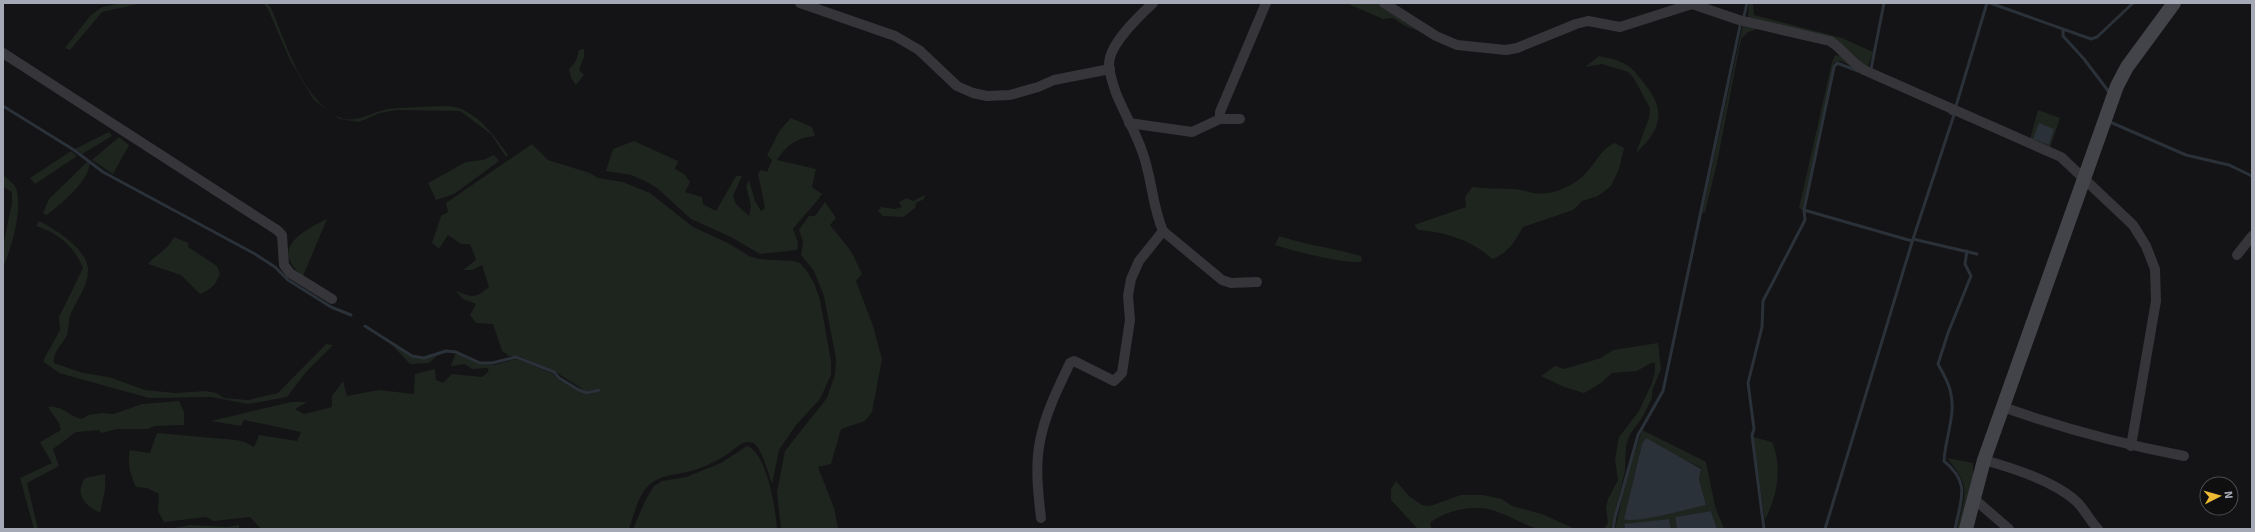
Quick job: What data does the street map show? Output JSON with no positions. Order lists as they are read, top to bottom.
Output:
{
  "north": "right"
}
